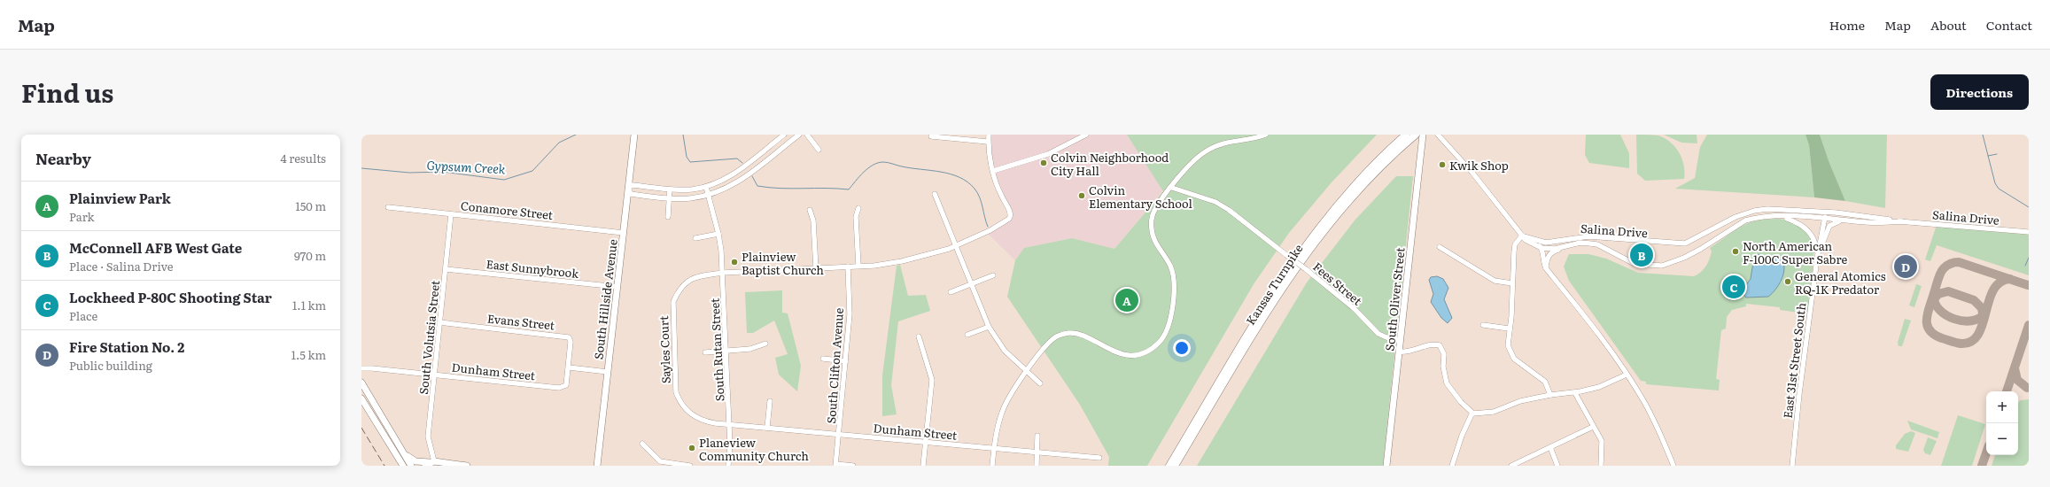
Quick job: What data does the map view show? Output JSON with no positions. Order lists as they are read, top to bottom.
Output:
{
  "streets": {
    "highway": ["Kansas Turnpike"],
    "main road": ["South Hillside Avenue", "South Oliver Street"],
    "street": [
      "Conamore Street",
      "Salina Drive",
      "East Sunnybrook",
      "Fees Street",
      "Evans Street",
      "South Volutsia Street",
      "Sayles Court",
      "South Rutan Street",
      "East 31st Street South",
      "South Clifton Avenue",
      "Dunham Street"
    ]
  },
  "crossings": [
    ["Conamore Street", "South Hillside Avenue"],
    ["Conamore Street", "South Volutsia Street"],
    ["Salina Drive", "East 31st Street South"],
    ["East Sunnybrook", "South Hillside Avenue"],
    ["East Sunnybrook", "South Volutsia Street"],
    ["Fees Street", "South Oliver Street"],
    ["Evans Street", "South Volutsia Street"],
    ["Evans Street", "Dunham Street"],
    ["South Volutsia Street", "Dunham Street"],
    ["Sayles Court", "South Rutan Street"],
    ["Sayles Court", "South Clifton Avenue"],
    ["Sayles Court", "Dunham Street"],
    ["South Rutan Street", "Dunham Street"],
    ["South Clifton Avenue", "Dunham Street"]
  ],
  "water": ["Gypsum Creek"],
  "places": [
    "Colvin Neighborhood City Hall",
    "Kwik Shop",
    "Colvin Elementary School",
    "North American F-100C Super Sabre",
    "Plainview Baptist Church",
    "General Atomics RQ-1K Predator",
    "Planeview Community Church"
  ],
  "page": {
    "header": "Map",
    "nav": [
      "Home",
      "Map",
      "About",
      "Contact"
    ],
    "title": "Find us",
    "buttons": "Directions",
    "heading": ["Nearby", "4 results"],
    "list": [
      {
        "mark": "A",
        "name": "Plainview Park",
        "note": "Park",
        "value": "150 m"
      },
      {
        "mark": "B",
        "name": "McConnell AFB West Gate",
        "note": "Place · Salina Drive",
        "value": "970 m"
      },
      {
        "mark": "C",
        "name": "Lockheed P-80C Shooting Star",
        "note": "Place",
        "value": "1.1 km"
      },
      {
        "mark": "D",
        "name": "Fire Station No. 2",
        "note": "Public building",
        "value": "1.5 km"
      }
    ],
    "pins": [
      "B",
      "D",
      "C",
      "A"
    ],
    "map_buttons": ["+", "−"]
  }
}
